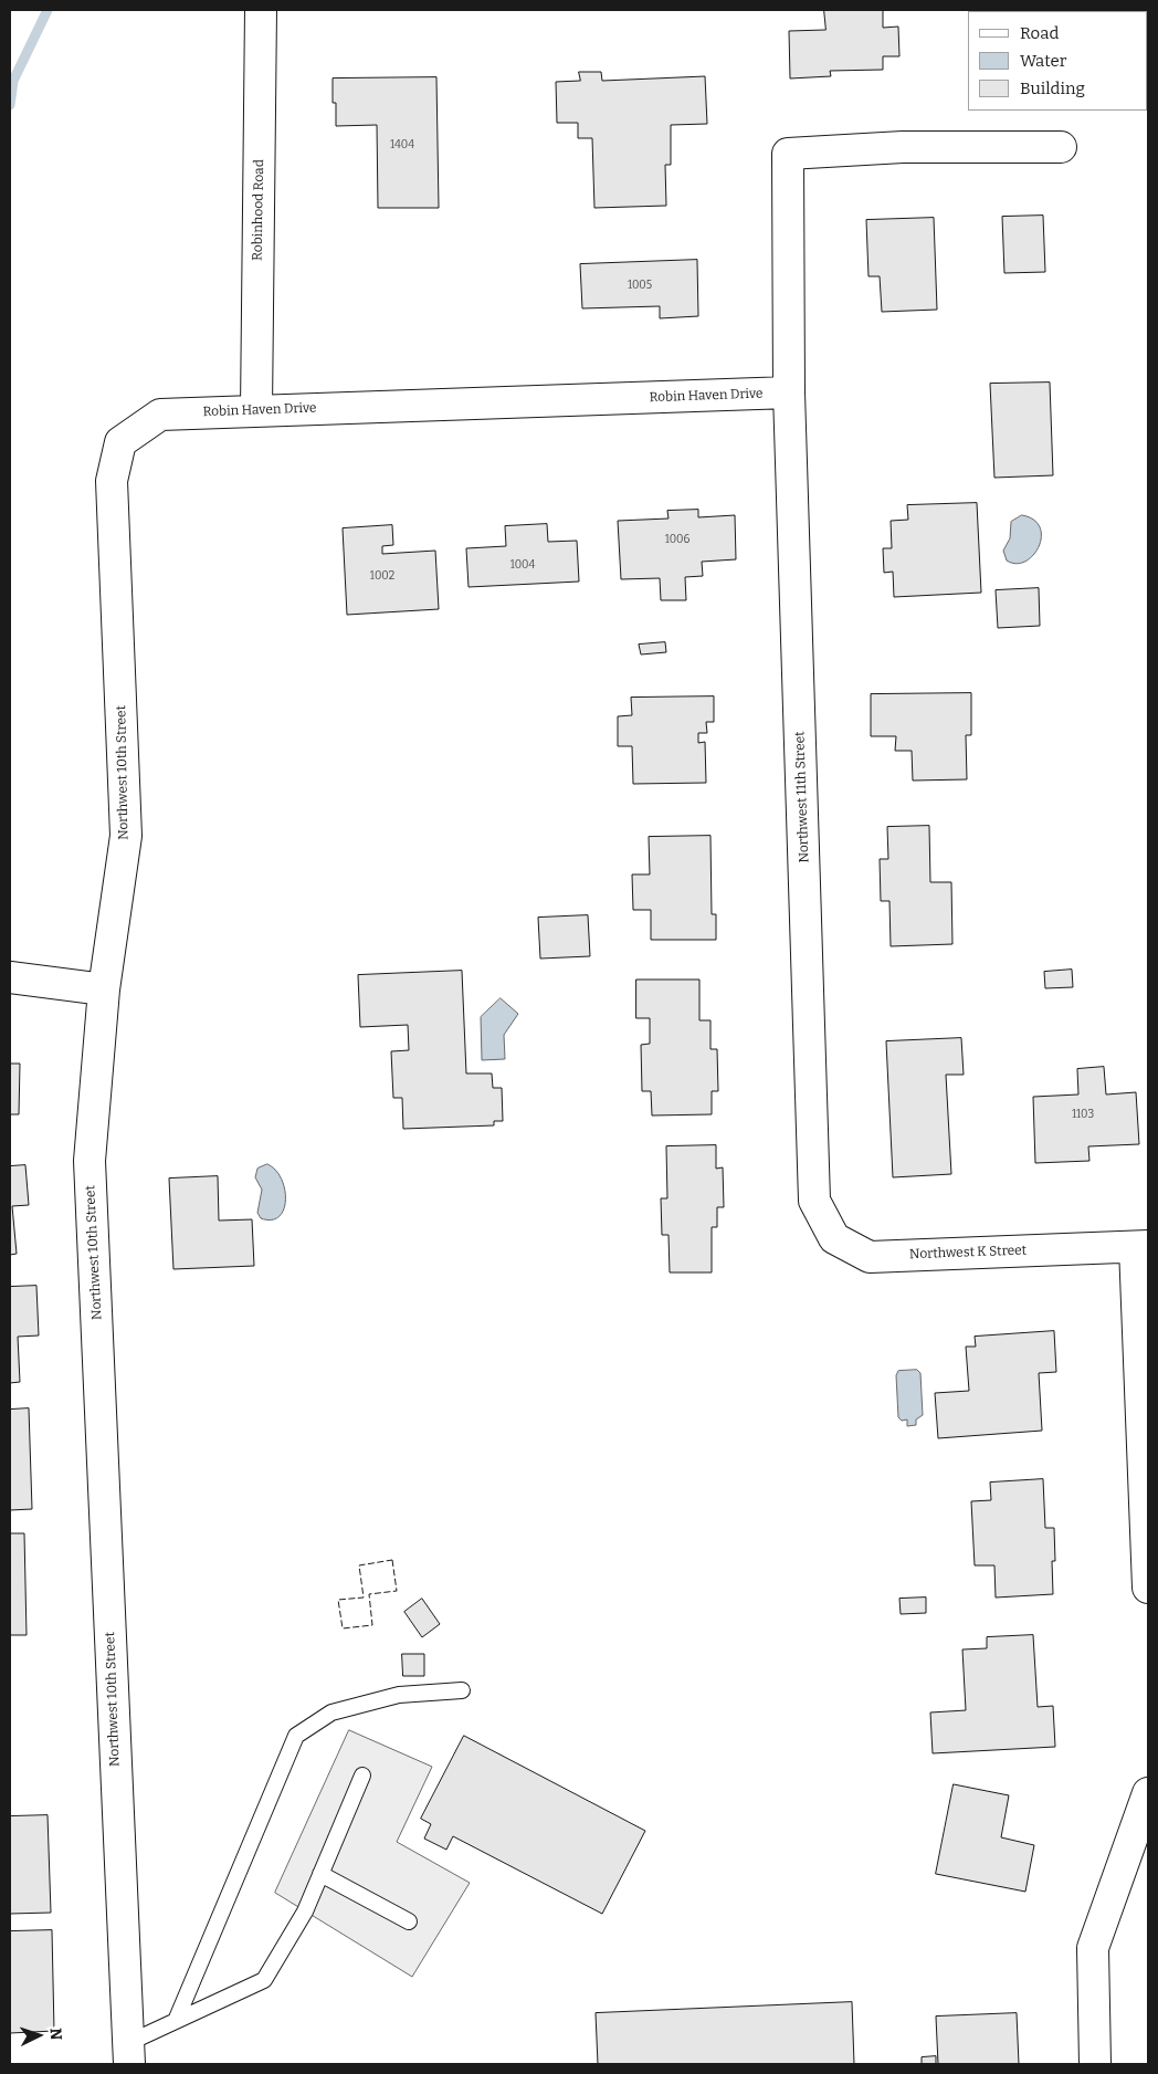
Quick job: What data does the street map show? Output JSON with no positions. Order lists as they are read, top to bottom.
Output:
{
  "streets": {
    "street": [
      "Robinhood Road",
      "Robin Haven Drive",
      "Northwest 10th Street",
      "Northwest 11th Street",
      "Northwest K Street"
    ]
  },
  "crossings": [
    ["Robinhood Road", "Robin Haven Drive"],
    ["Robin Haven Drive", "Northwest 10th Street"],
    ["Robin Haven Drive", "Northwest 11th Street"],
    ["Northwest 11th Street", "Northwest K Street"]
  ],
  "house_numbers": [
    "1404",
    "1005",
    "1006",
    "1004",
    "1002",
    "1103"
  ],
  "legend": ["Road", "Water", "Building"],
  "north": "right"
}
